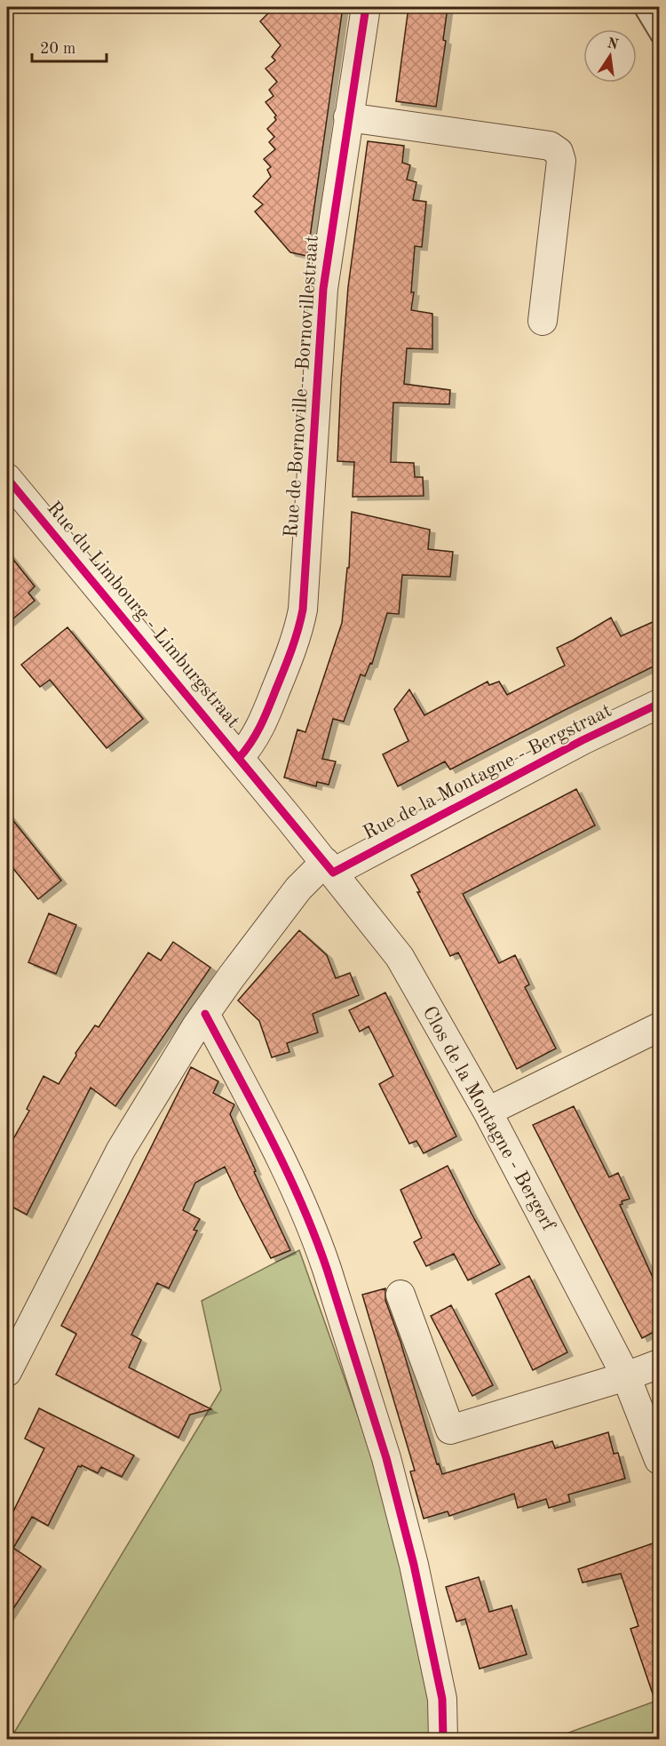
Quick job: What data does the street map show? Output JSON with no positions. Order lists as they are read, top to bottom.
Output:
{
  "streets": {
    "street": [
      "Rue de Bornoville - Bornovillestraat",
      "Rue du Limbourg - Limburgstraat",
      "Rue de la Montagne - Bergstraat",
      "Clos de la Montagne - Bergerf"
    ]
  },
  "crossings": [
    ["Rue de Bornoville - Bornovillestraat", "Rue du Limbourg - Limburgstraat"],
    ["Rue du Limbourg - Limburgstraat", "Rue de la Montagne - Bergstraat"],
    ["Rue du Limbourg - Limburgstraat", "Clos de la Montagne - Bergerf"],
    ["Rue de la Montagne - Bergstraat", "Clos de la Montagne - Bergerf"]
  ],
  "scale_bar": "20 m",
  "north": "top"
}
